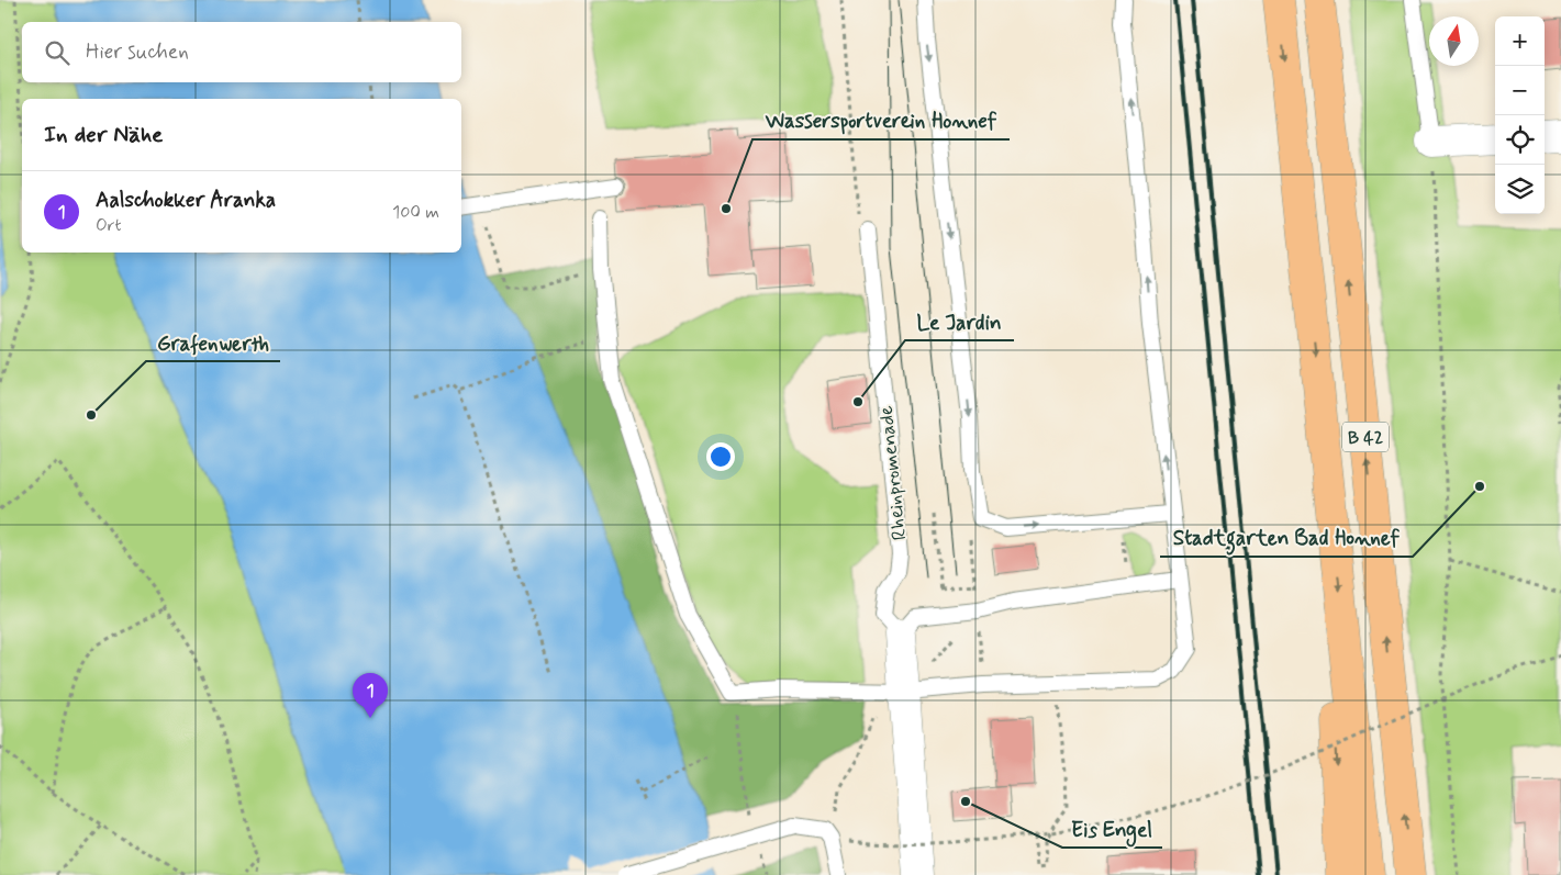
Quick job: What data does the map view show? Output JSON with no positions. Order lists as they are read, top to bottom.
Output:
{
  "streets": {
    "highway": ["B 42"],
    "lane": ["Rheinpromenade"]
  },
  "places": [
    "Wassersportverein Honnef",
    "Le Jardin",
    "Grafenwerth",
    "Stadtgarten Bad Honnef",
    "Eis Engel"
  ],
  "north": "top",
  "page": {
    "map_buttons": ["+", "−"],
    "search": "Hier suchen",
    "heading": "In der Nähe",
    "list": [
      {
        "mark": "1",
        "name": "Aalschokker Aranka",
        "note": "Ort",
        "value": "100 m"
      }
    ],
    "pins": "1"
  }
}
